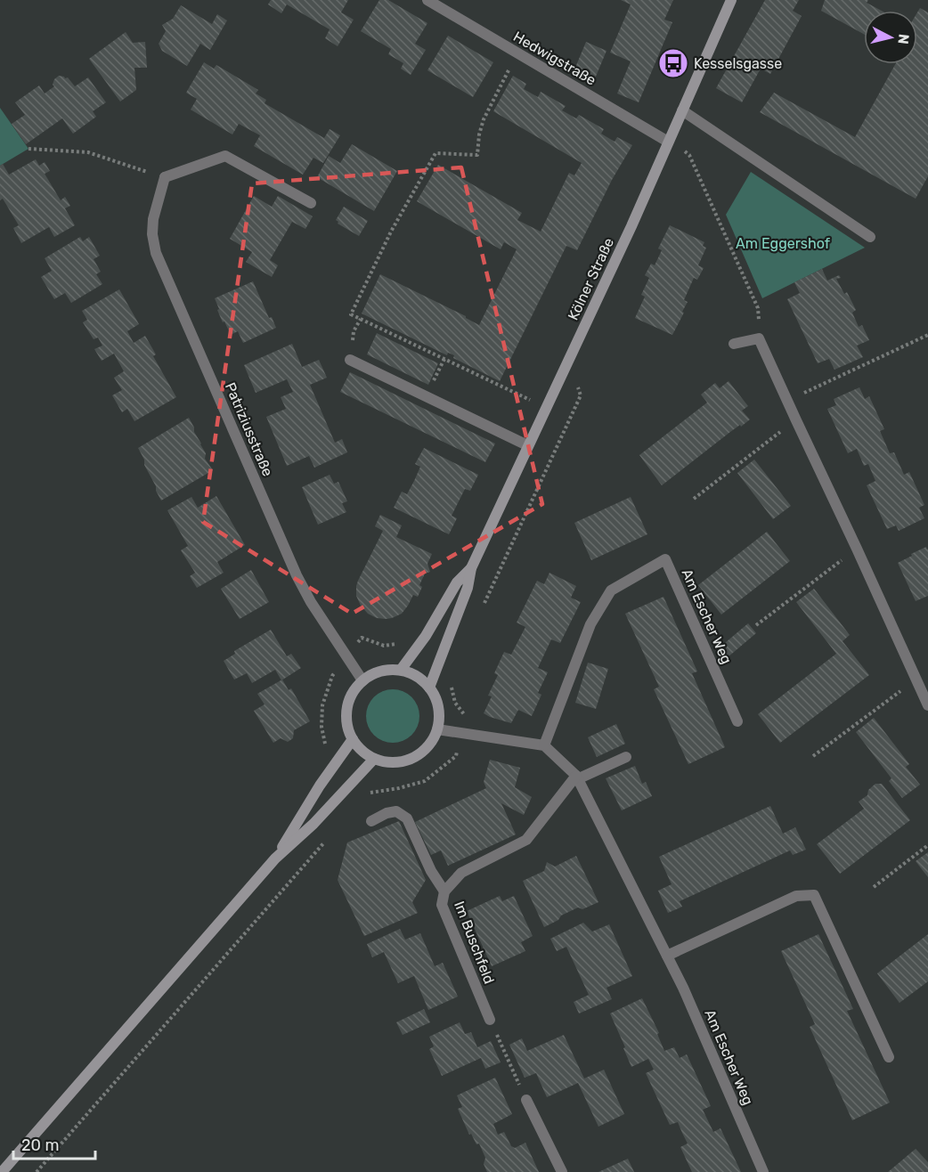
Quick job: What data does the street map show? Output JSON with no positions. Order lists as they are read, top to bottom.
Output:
{
  "streets": {
    "main road": ["Kölner Straße"],
    "street": [
      "Hedwigstraße",
      "Patriziusstraße",
      "Am Escher Weg",
      "Im Buschfeld"
    ]
  },
  "crossings": [
    ["Hedwigstraße", "Kölner Straße"],
    ["Kölner Straße", "Patriziusstraße"],
    ["Am Escher Weg", "Im Buschfeld"]
  ],
  "parks": ["Am Eggershof"],
  "places": {
    "bus stop": ["Kesselsgasse"]
  },
  "scale_bar": "20 m",
  "north": "right"
}
